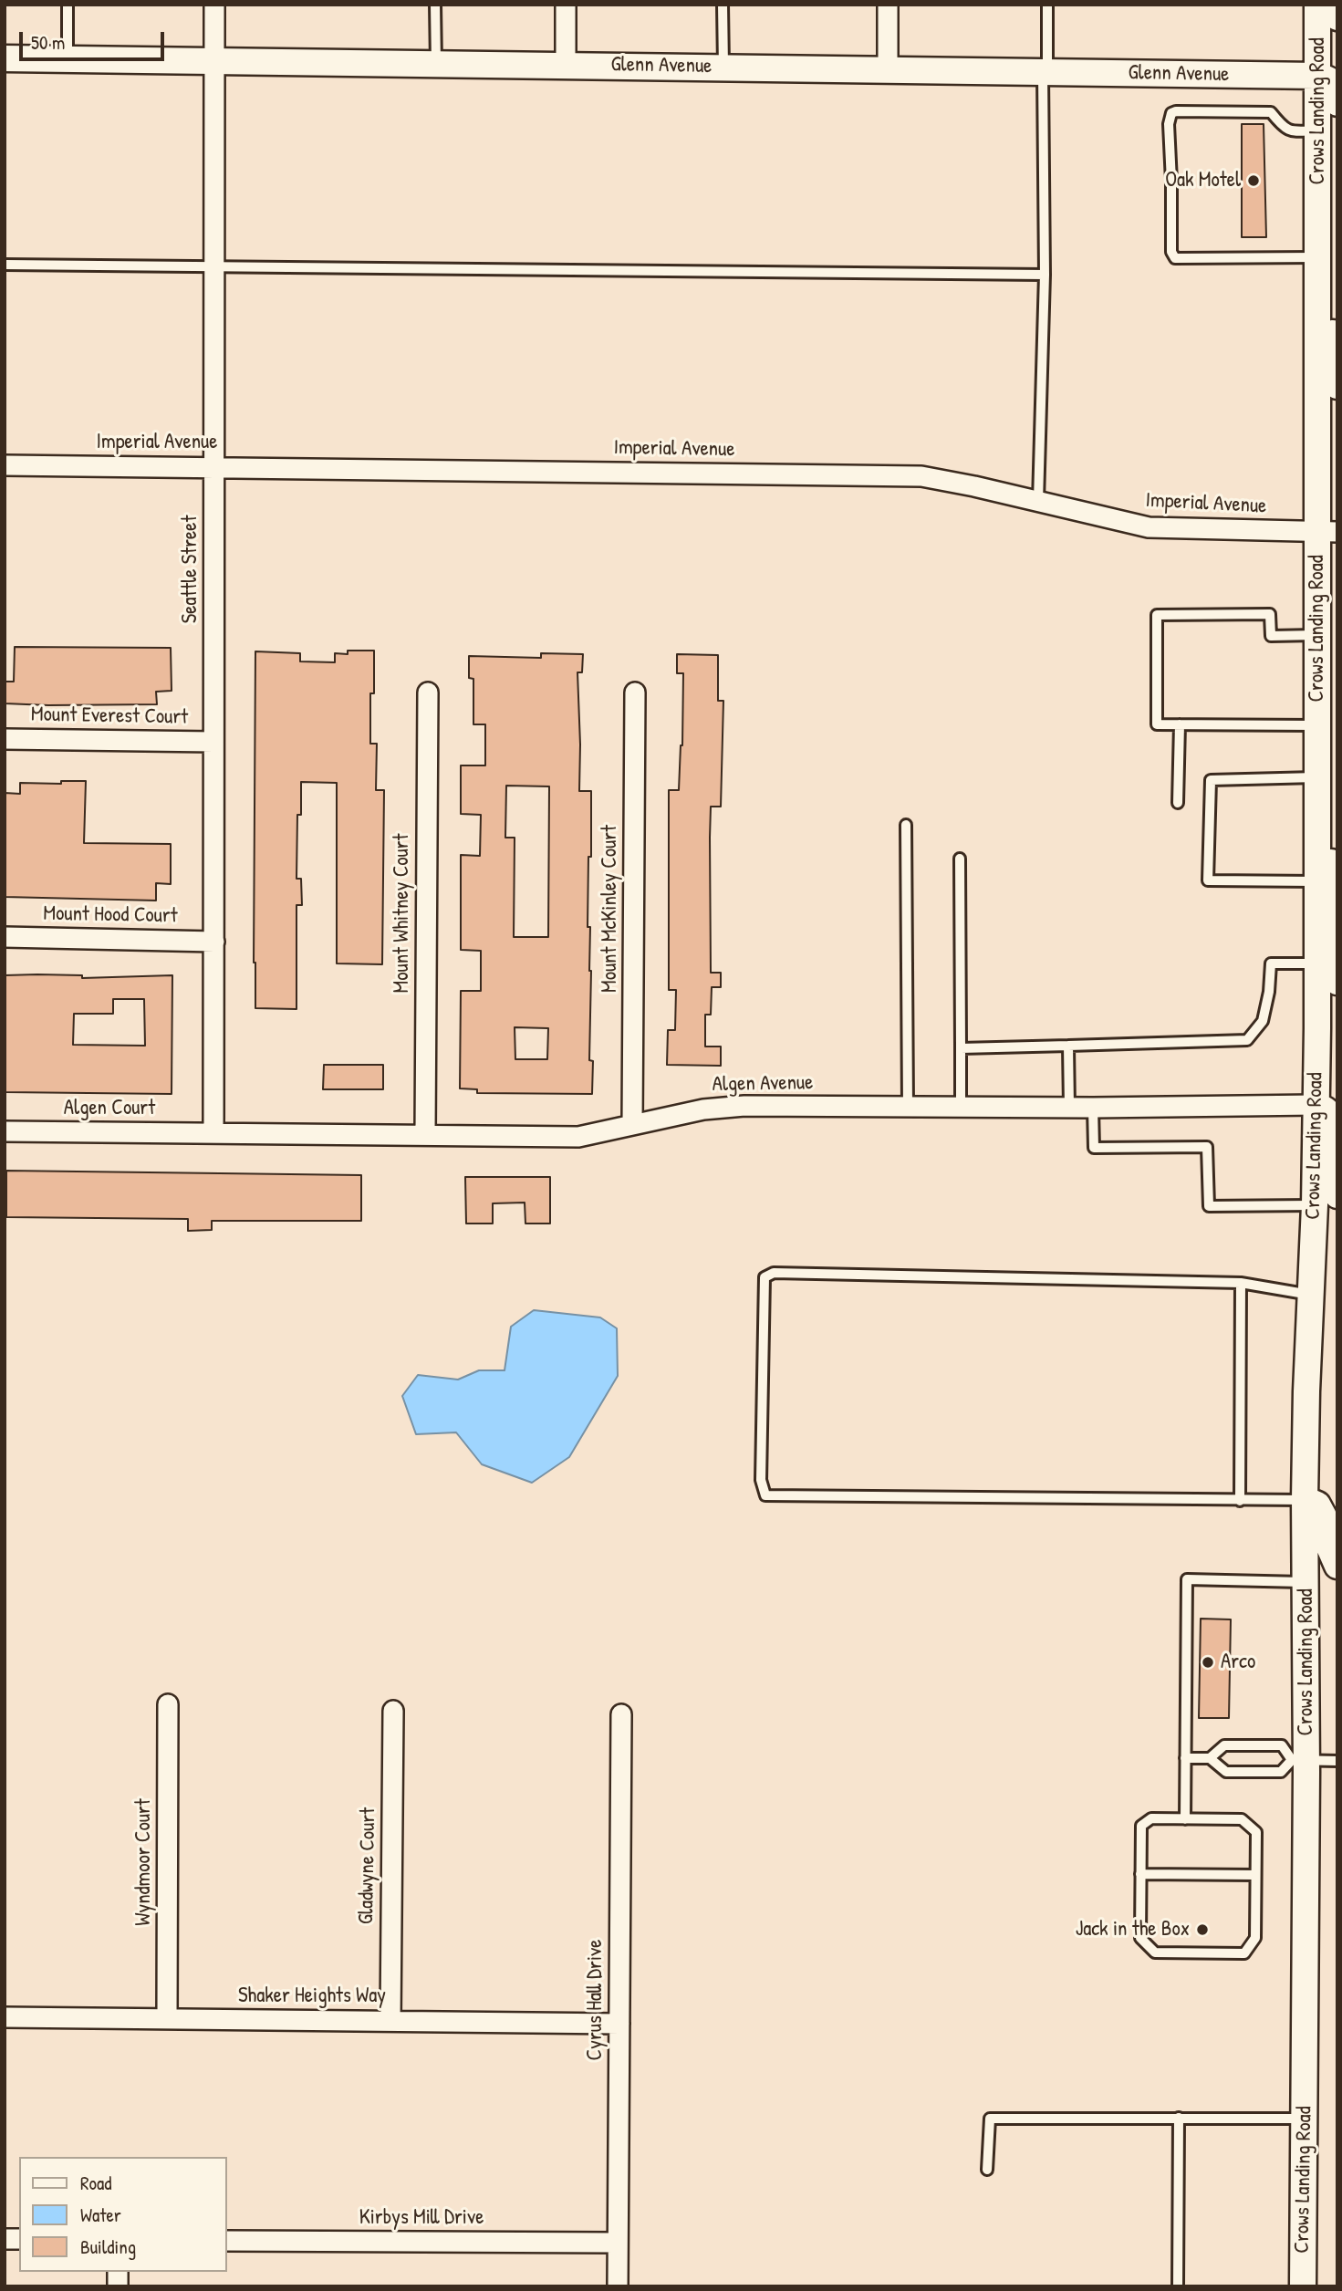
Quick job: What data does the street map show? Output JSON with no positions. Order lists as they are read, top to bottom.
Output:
{
  "streets": {
    "main road": ["Glenn Avenue", "Crows Landing Road"],
    "street": [
      "Imperial Avenue",
      "Seattle Street",
      "Mount Everest Court",
      "Mount McKinley Court",
      "Mount Whitney Court",
      "Mount Hood Court",
      "Algen Avenue",
      "Algen Court",
      "Wyndmoor Court",
      "Gladwyne Court",
      "Shaker Heights Way",
      "Cyrus Hall Drive",
      "Kirbys Mill Drive"
    ]
  },
  "crossings": [
    ["Glenn Avenue", "Crows Landing Road"],
    ["Glenn Avenue", "Seattle Street"],
    ["Crows Landing Road", "Imperial Avenue"],
    ["Crows Landing Road", "Algen Avenue"],
    ["Imperial Avenue", "Seattle Street"],
    ["Seattle Street", "Mount Everest Court"],
    ["Seattle Street", "Mount Hood Court"],
    ["Seattle Street", "Algen Avenue"],
    ["Seattle Street", "Algen Court"],
    ["Mount McKinley Court", "Algen Avenue"],
    ["Mount Whitney Court", "Algen Avenue"],
    ["Algen Avenue", "Algen Court"],
    ["Wyndmoor Court", "Shaker Heights Way"],
    ["Gladwyne Court", "Shaker Heights Way"],
    ["Shaker Heights Way", "Cyrus Hall Drive"],
    ["Cyrus Hall Drive", "Kirbys Mill Drive"]
  ],
  "places": ["Oak Motel", "Arco", "Jack in the Box"],
  "legend": ["Road", "Water", "Building"],
  "scale_bar": "50 m"
}
